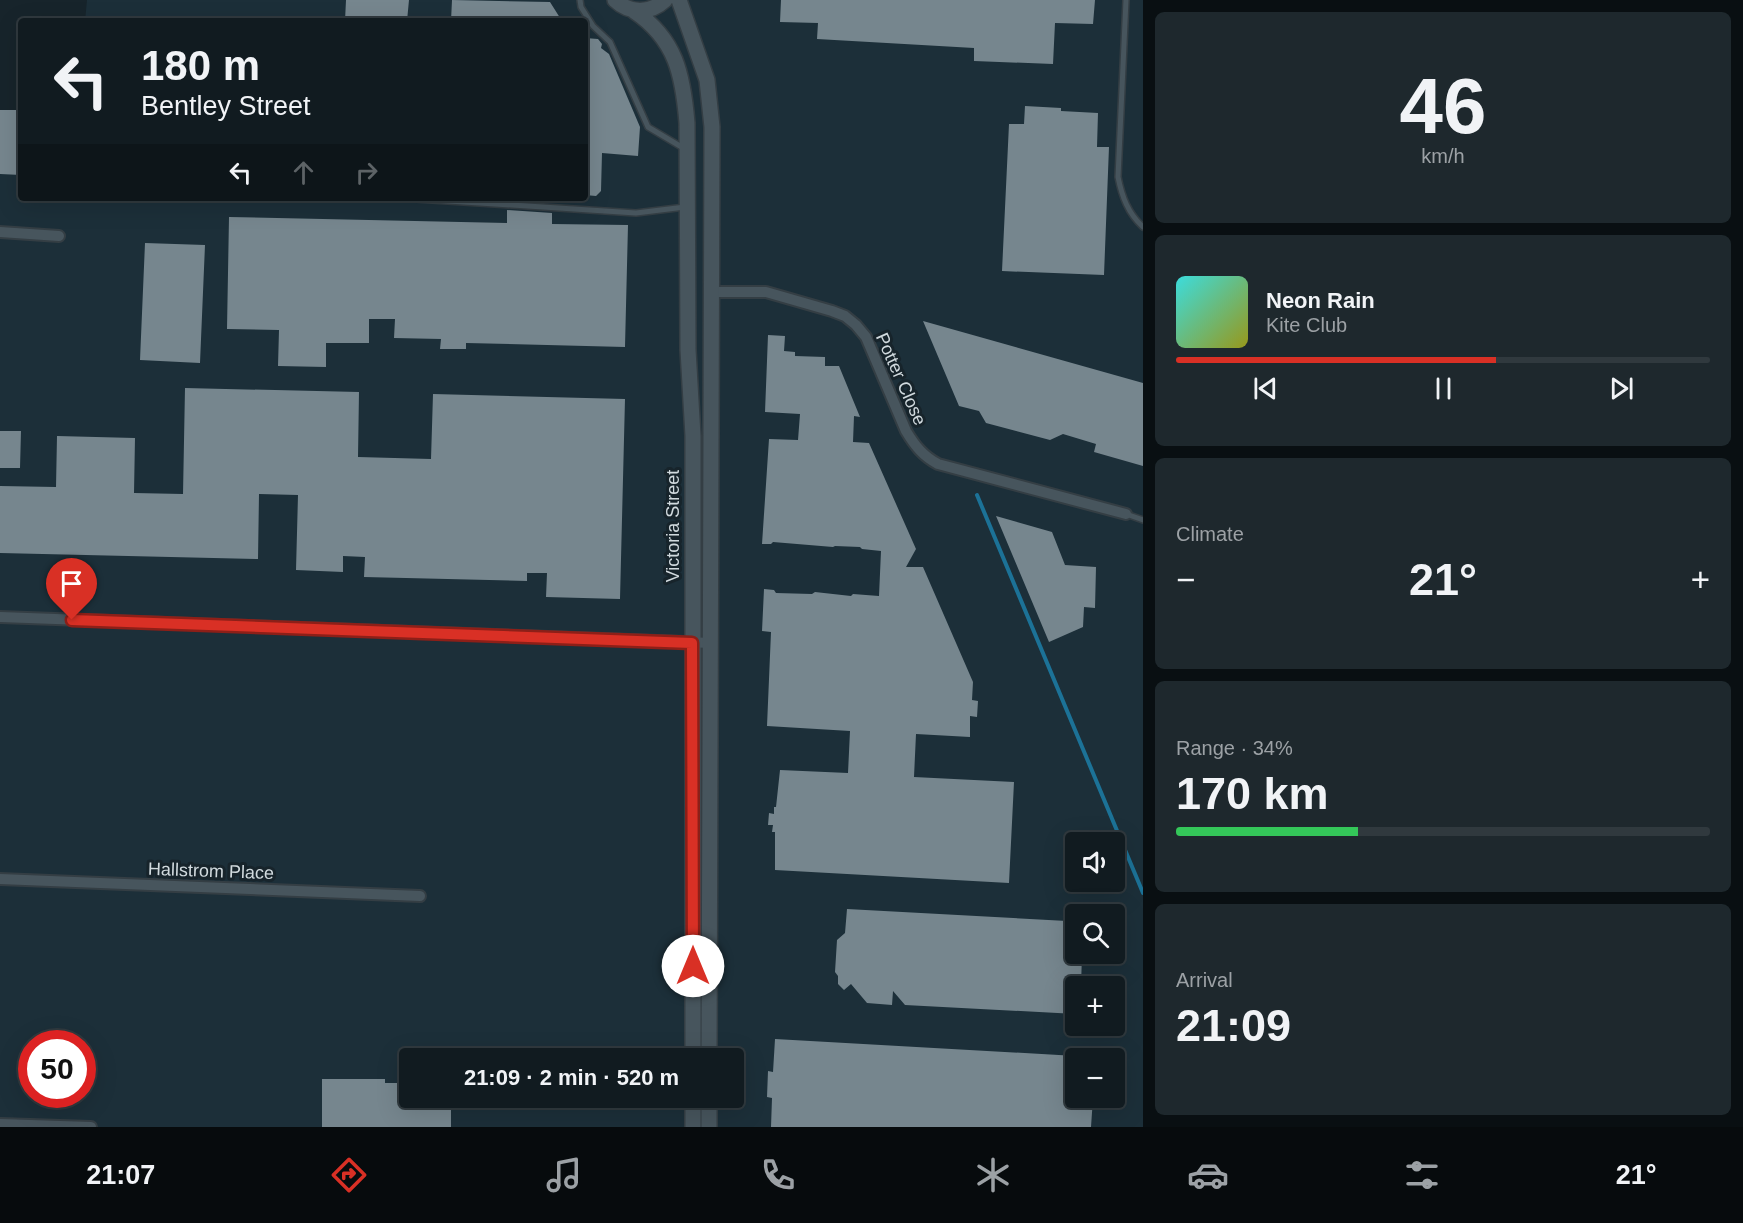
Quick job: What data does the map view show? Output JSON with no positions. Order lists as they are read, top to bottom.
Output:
{
  "streets": {
    "main road": ["Victoria Street"],
    "street": ["Potter Close", "Hallstrom Place"]
  },
  "page": {
    "tile": [
      ["46", "km/h"],
      "Climate",
      ["Range · 34%", "170 km"],
      ["Arrival", "21:09"]
    ],
    "turn": ["180 m", "Bentley Street"],
    "song": ["Neon Rain", "Kite Club"],
    "heat": ["−", "21°", "+"],
    "map_buttons": ["+", "−"],
    "limit": "50",
    "trip": "21:09 · 2 min · 520 m",
    "tabs": ["21:07", "21°"]
  }
}
